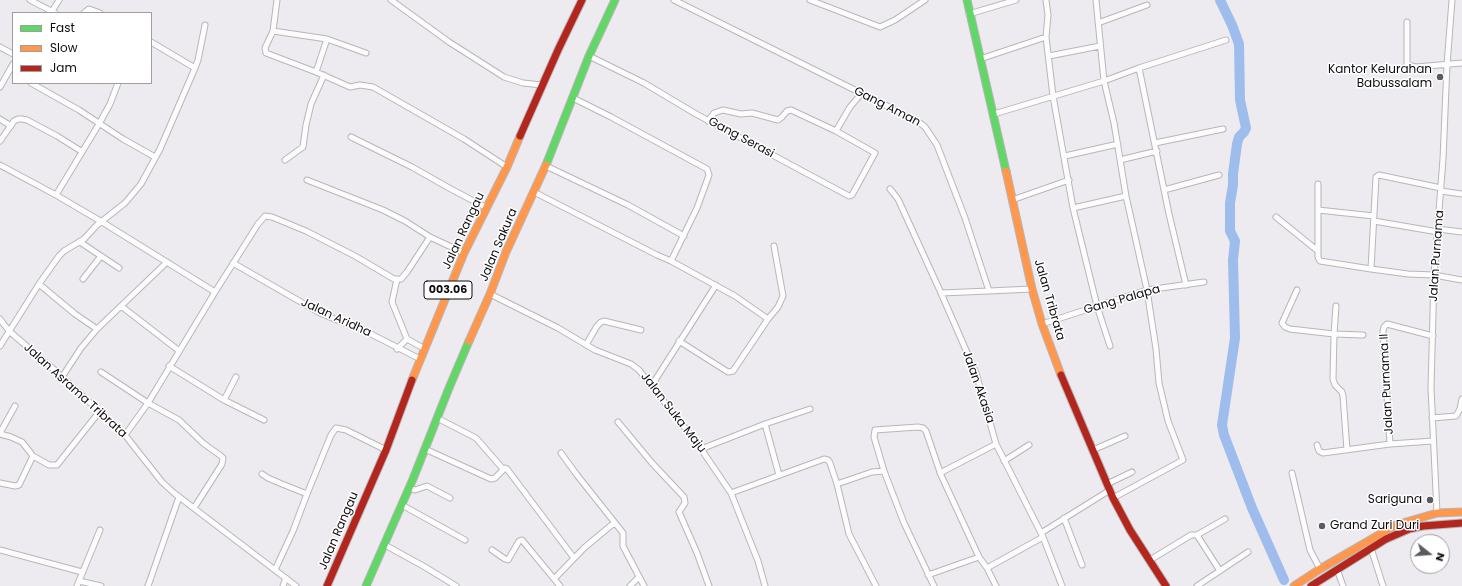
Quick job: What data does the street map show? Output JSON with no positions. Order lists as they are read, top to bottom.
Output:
{
  "streets": {
    "main road": [
      "Jalan Rangau",
      "Jalan Sakura",
      "003.06",
      "Jalan Tribrata"
    ],
    "street": [
      "Gang Aman",
      "Gang Serasi",
      "Jalan Purnama",
      "Gang Palapa",
      "Jalan Aridha",
      "Jalan Purnama II",
      "Jalan Akasia",
      "Jalan Asrama Tribrata",
      "Jalan Suka Maju"
    ]
  },
  "crossings": [
    ["Gang Serasi", "Jalan Sakura"],
    ["Jalan Rangau", "Jalan Aridha"],
    ["Jalan Sakura", "Jalan Suka Maju"],
    ["Jalan Purnama", "Jalan Purnama II"],
    ["Jalan Tribrata", "Gang Palapa"]
  ],
  "places": ["Kantor Kelurahan Babussalam", "Sariguna", "Grand Zuri Duri"],
  "legend": ["Fast", "Slow", "Jam"],
  "north": "right"
}
